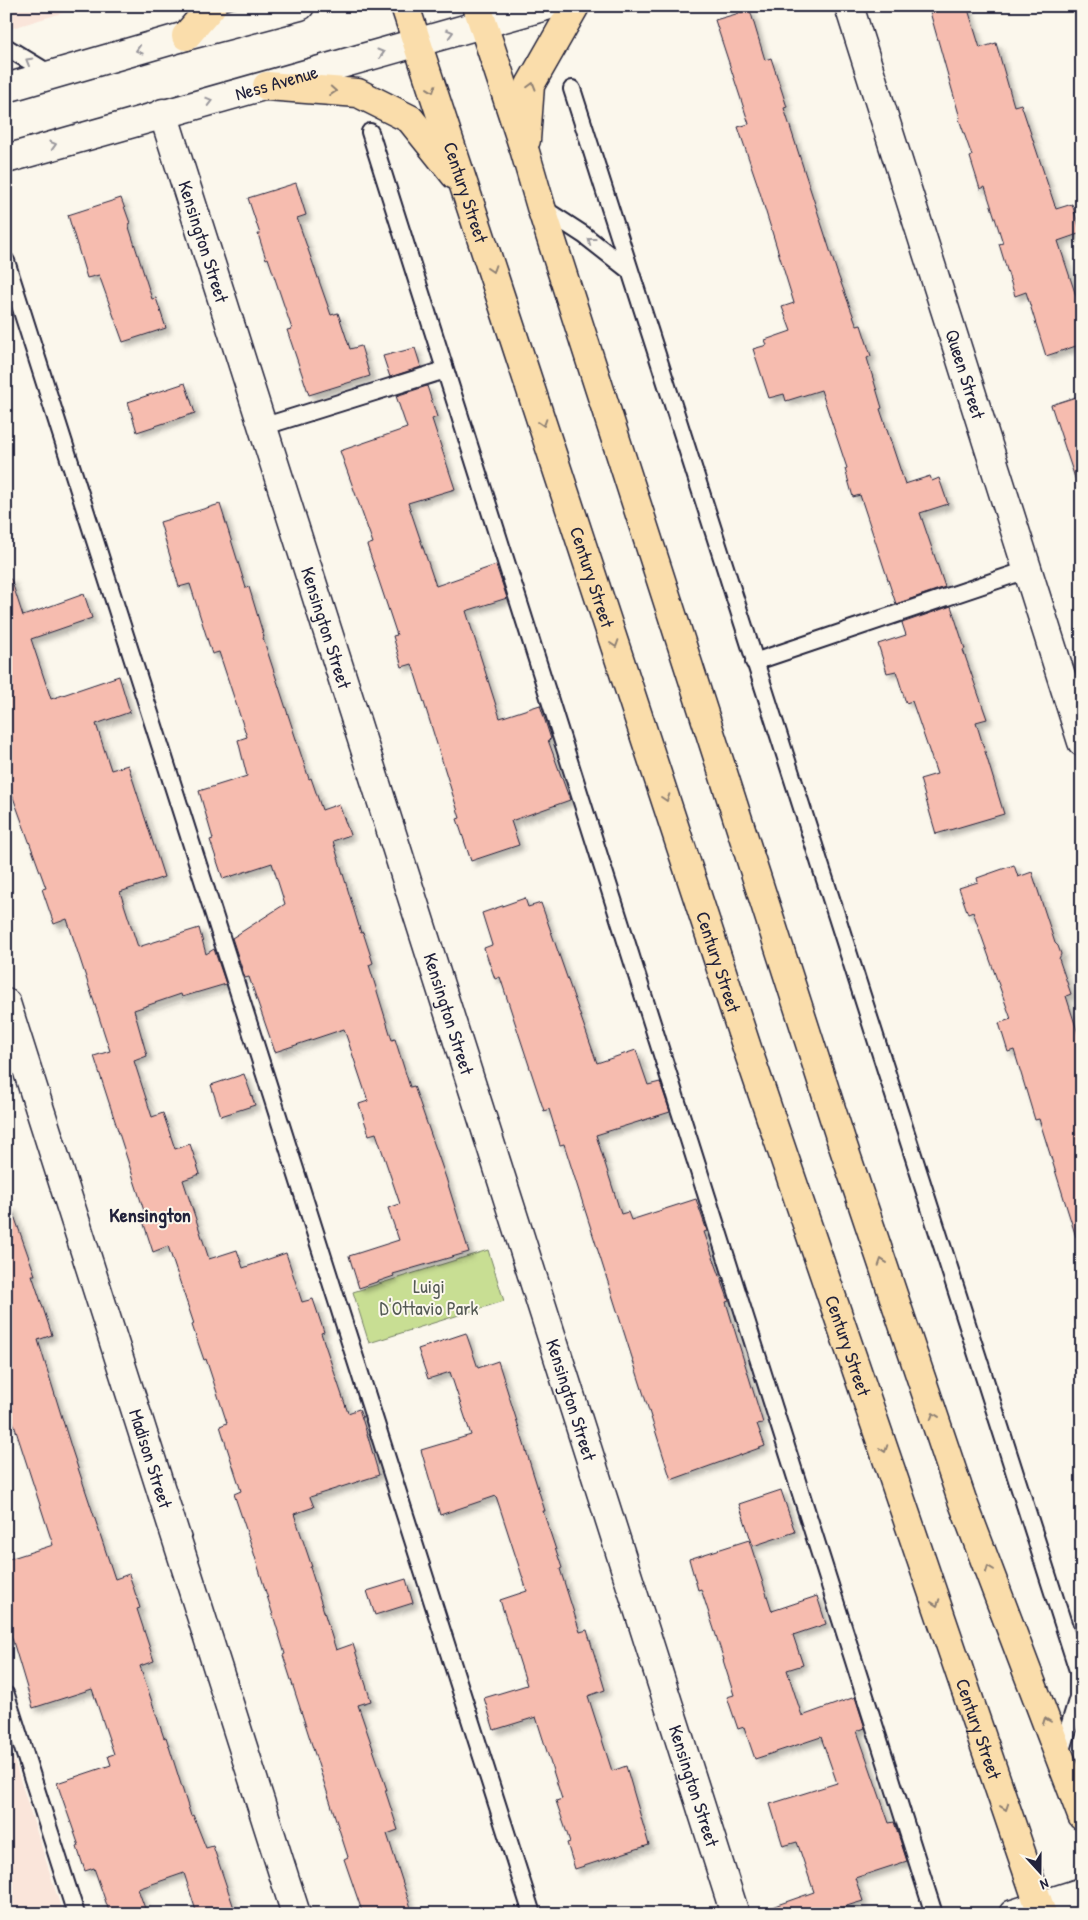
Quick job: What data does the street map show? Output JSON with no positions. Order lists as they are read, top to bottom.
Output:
{
  "streets": {
    "main road": ["Century Street"],
    "street": [
      "Ness Avenue",
      "Kensington Street",
      "Queen Street",
      "Madison Street"
    ]
  },
  "crossings": [
    ["Ness Avenue", "Century Street"],
    ["Ness Avenue", "Kensington Street"]
  ],
  "districts": ["Kensington"],
  "parks": ["Luigi D'Ottavio Park"],
  "north": "bottom"
}
